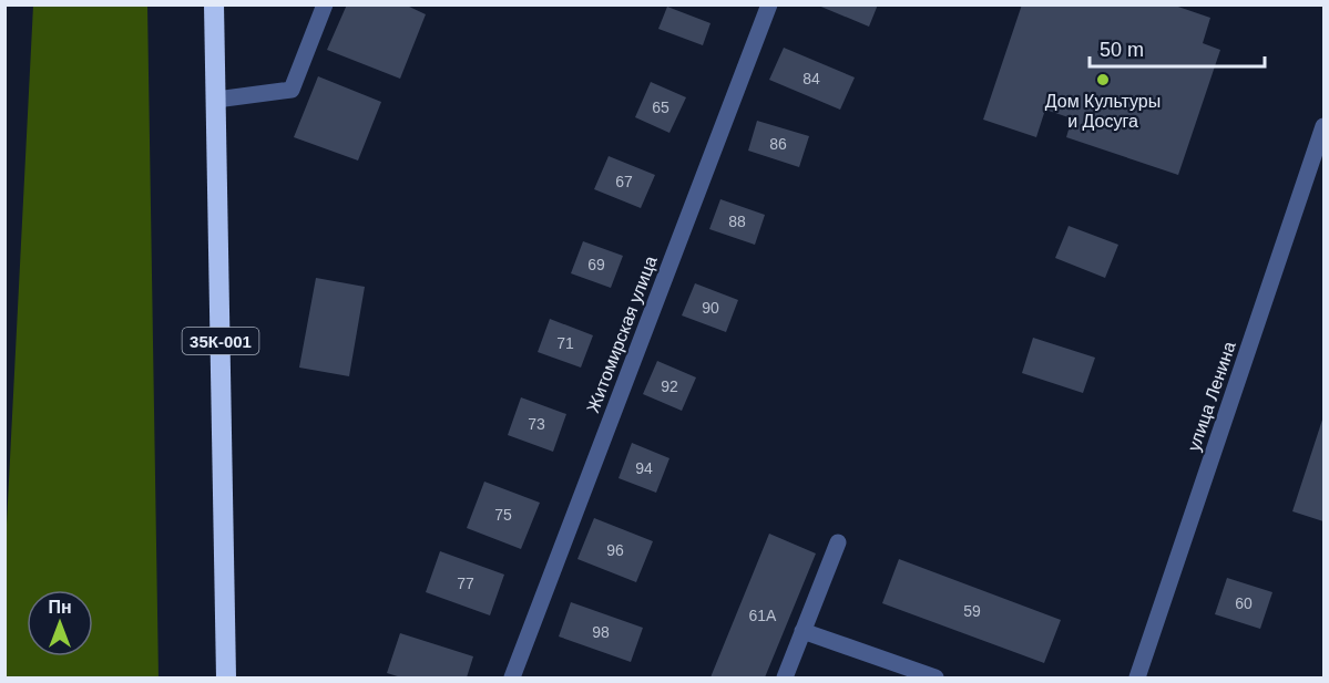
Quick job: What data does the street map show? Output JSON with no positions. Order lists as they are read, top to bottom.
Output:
{
  "streets": {
    "highway": ["35К-001"],
    "street": ["Житомирская улица", "улица Ленина"]
  },
  "places": ["Дом Культуры и Досуга"],
  "house_numbers": [
    "84",
    "65",
    "86",
    "67",
    "88",
    "69",
    "90",
    "71",
    "92",
    "73",
    "94",
    "75",
    "96",
    "77",
    "60",
    "59",
    "61А",
    "98"
  ],
  "scale_bar": "50 m",
  "north": "top"
}
